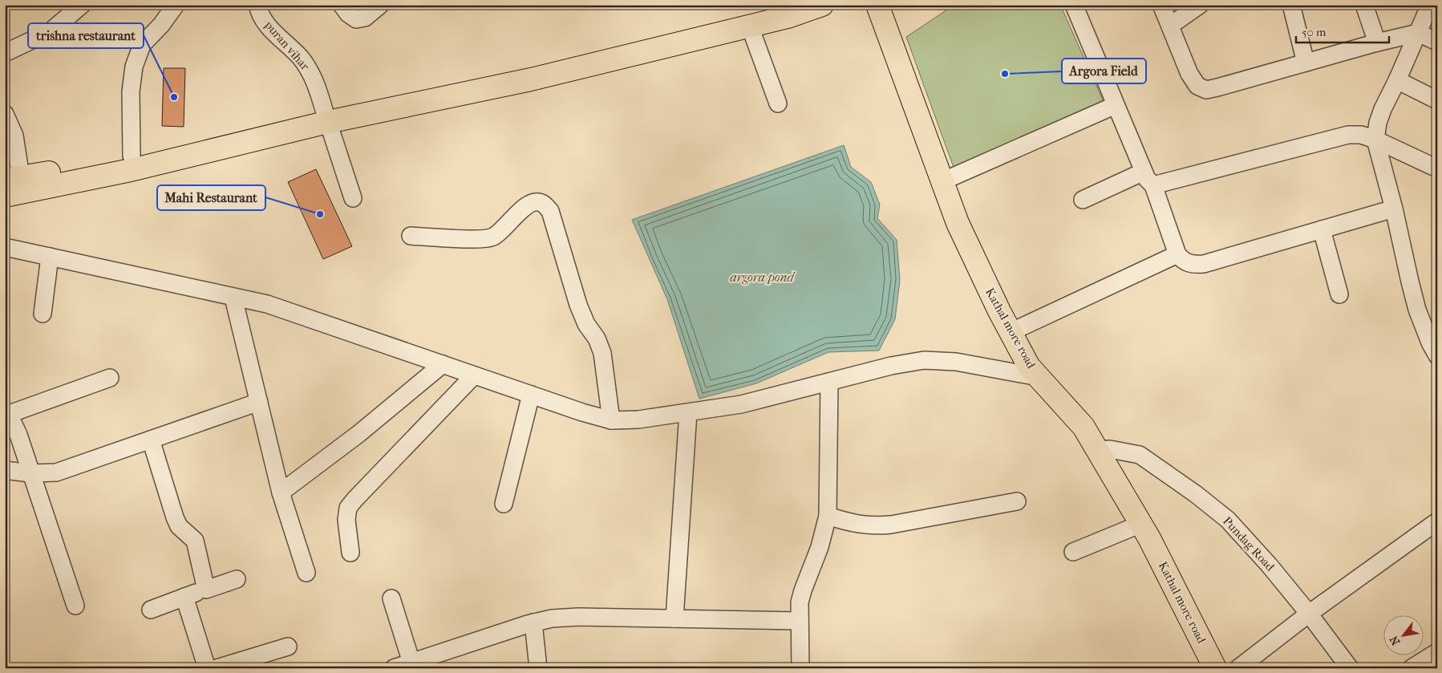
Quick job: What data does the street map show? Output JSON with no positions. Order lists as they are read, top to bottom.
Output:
{
  "streets": {
    "main road": ["Kathal more road"],
    "street": ["puran vihar", "Pundag Road"]
  },
  "crossings": [
    ["Kathal more road", "Pundag Road"]
  ],
  "water": ["argora pond"],
  "places": ["Argora Field", "trishna restaurant", "Mahi Restaurant"],
  "scale_bar": "50 m",
  "north": "bottom left"
}
